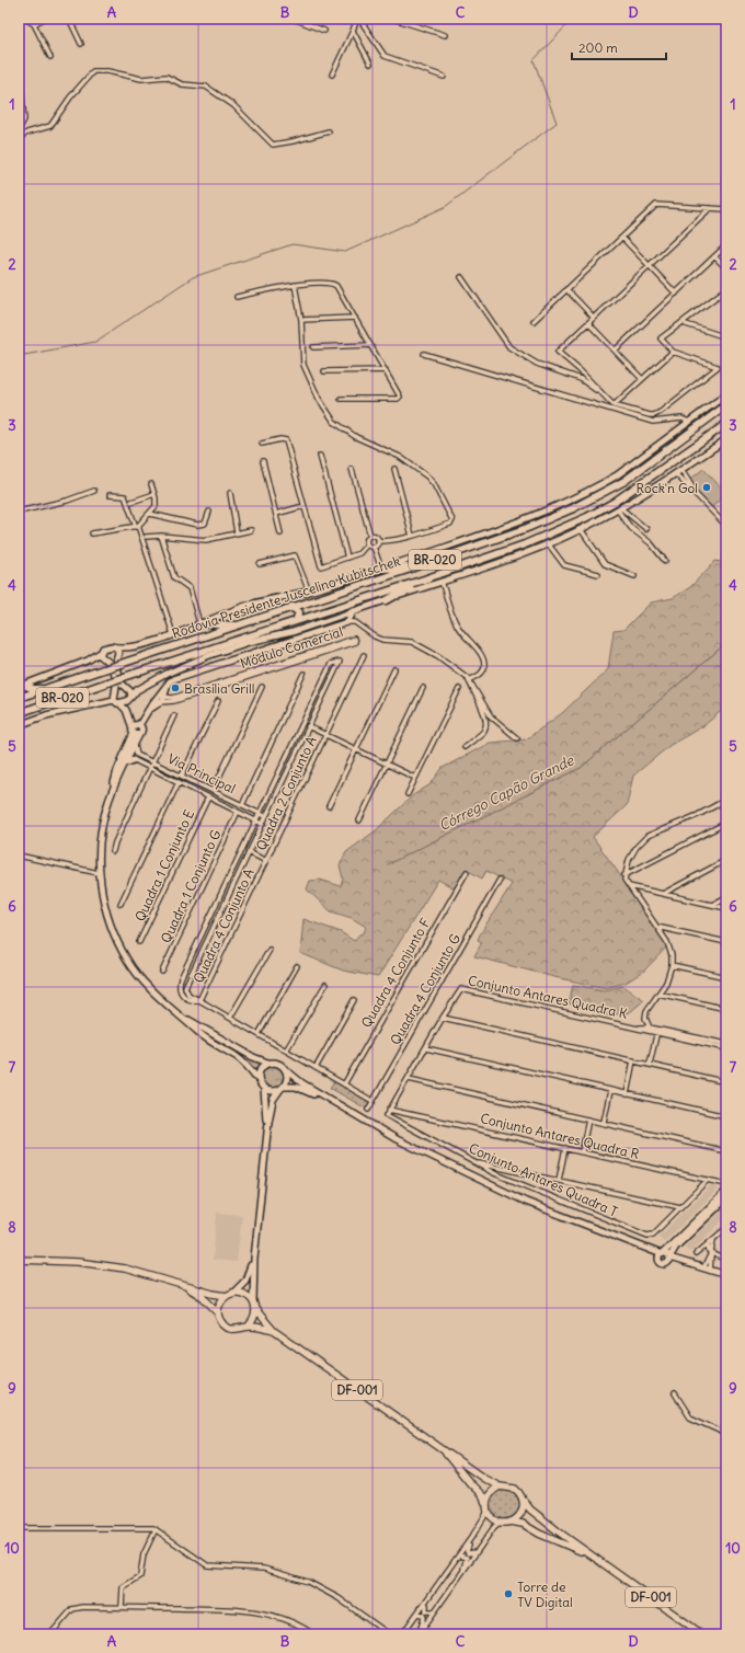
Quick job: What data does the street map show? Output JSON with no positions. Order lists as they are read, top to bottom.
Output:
{
  "streets": {
    "highway": ["BR-020", "Rodovia Presidente Juscelino Kubitschek"],
    "main road": ["Módulo Comercial", "DF-001"],
    "street": [
      "Via Principal",
      "Quadra 2 Conjunto A",
      "Quadra 1 Conjunto E",
      "Quadra 1 Conjunto G",
      "Quadra 4 Conjunto A",
      "Quadra 4 Conjunto F",
      "Quadra 4 Conjunto G",
      "Conjunto Antares Quadra K",
      "Conjunto Antares Quadra R",
      "Conjunto Antares Quadra T"
    ]
  },
  "crossings": [
    ["BR-020", "Rodovia Presidente Juscelino Kubitschek"],
    ["Via Principal", "Quadra 1 Conjunto E"],
    ["Via Principal", "Quadra 1 Conjunto G"],
    ["Quadra 2 Conjunto A", "Quadra 4 Conjunto A"],
    ["Conjunto Antares Quadra R", "Conjunto Antares Quadra T"]
  ],
  "water": ["Córrego Capão Grande"],
  "places": ["Rock'n Gol", "Brasília Grill", "Torre de TV Digital"],
  "scale_bar": "200 m",
  "grid": {
    "columns": [
      "A",
      "B",
      "C",
      "D"
    ],
    "rows": [
      "1",
      "2",
      "3",
      "4",
      "5",
      "6",
      "7",
      "8",
      "9",
      "10"
    ]
  }
}
